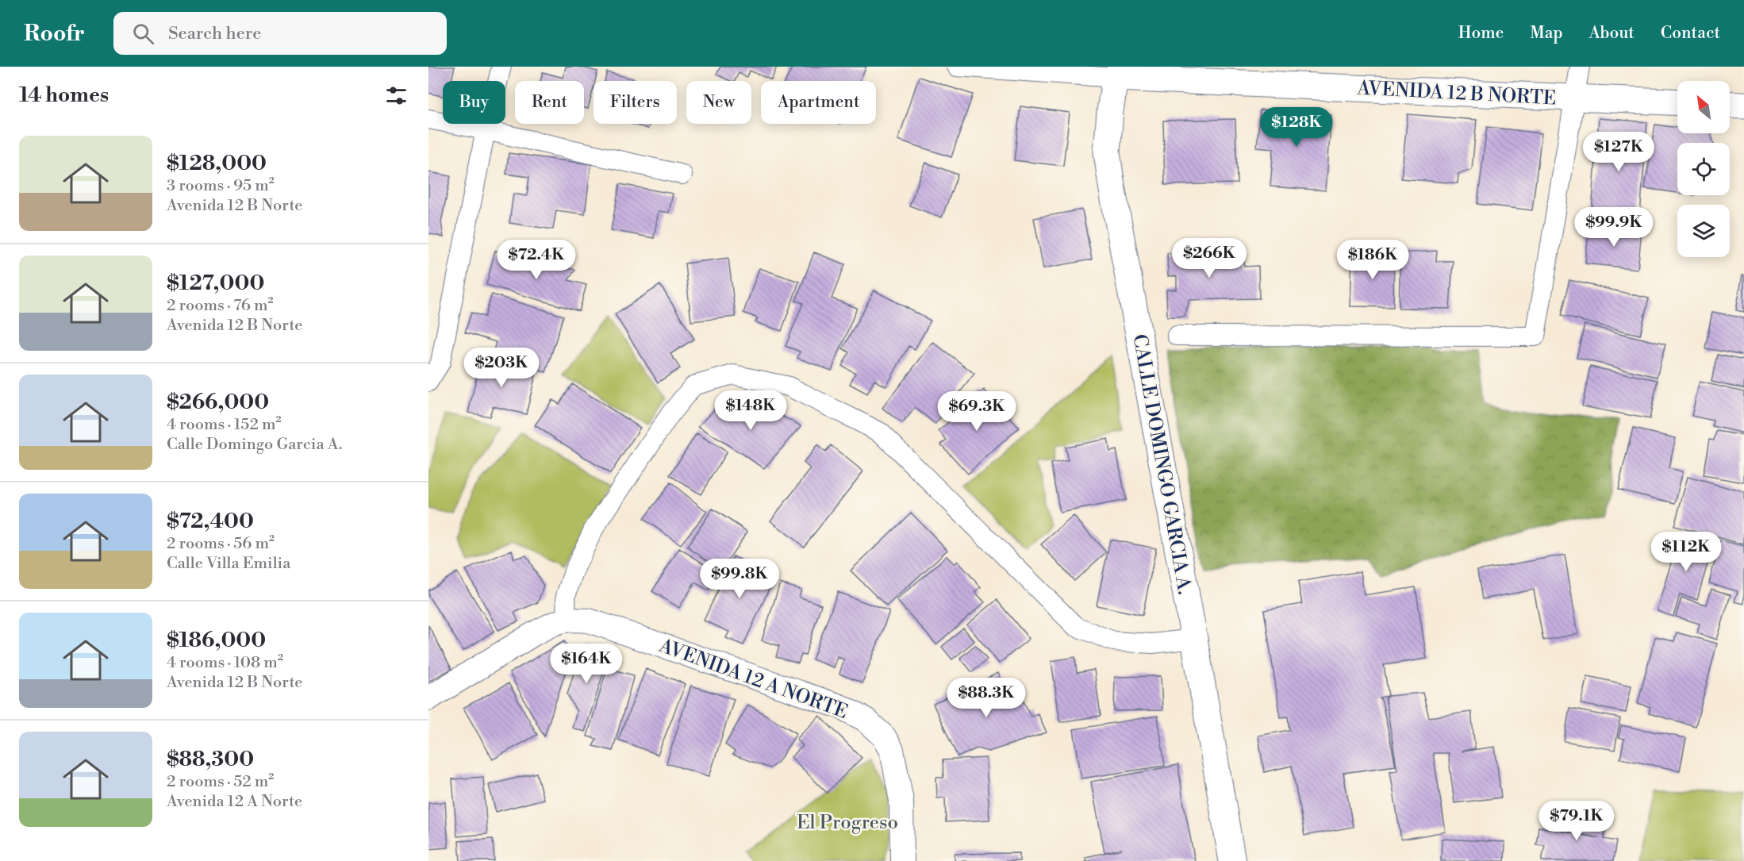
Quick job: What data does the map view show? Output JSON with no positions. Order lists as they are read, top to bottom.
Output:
{
  "streets": {
    "main road": ["AVENIDA 12 B NORTE", "CALLE DOMINGO GARCIA A."],
    "street": ["AVENIDA 12 A NORTE"]
  },
  "crossings": [
    ["AVENIDA 12 B NORTE", "CALLE DOMINGO GARCIA A."]
  ],
  "parks": ["El Progreso"],
  "north": "top left",
  "page": {
    "header": "Roofr",
    "search": "Search here",
    "nav": [
      "Home",
      "Map",
      "About",
      "Contact"
    ],
    "heading": "14 homes",
    "chip": [
      "Buy",
      "Rent",
      "Filters",
      "New",
      "Apartment"
    ],
    "price": [
      "$128K",
      "$127K",
      "$99.9K",
      "$266K",
      "$72.4K",
      "$186K",
      "$203K",
      "$148K",
      "$69.3K",
      "$112K",
      "$99.8K",
      "$164K",
      "$88.3K",
      "$79.1K"
    ],
    "list": [
      {
        "name": "$128,000",
        "note": "3 rooms · 95 m² · Avenida 12 B Norte"
      },
      {
        "name": "$127,000",
        "note": "2 rooms · 76 m² · Avenida 12 B Norte"
      },
      {
        "name": "$266,000",
        "note": "4 rooms · 152 m² · Calle Domingo Garcia A."
      },
      {
        "name": "$72,400",
        "note": "2 rooms · 56 m² · Calle Villa Emilia"
      },
      {
        "name": "$186,000",
        "note": "4 rooms · 108 m² · Avenida 12 B Norte"
      },
      {
        "name": "$88,300",
        "note": "2 rooms · 52 m² · Avenida 12 A Norte"
      }
    ]
  }
}
